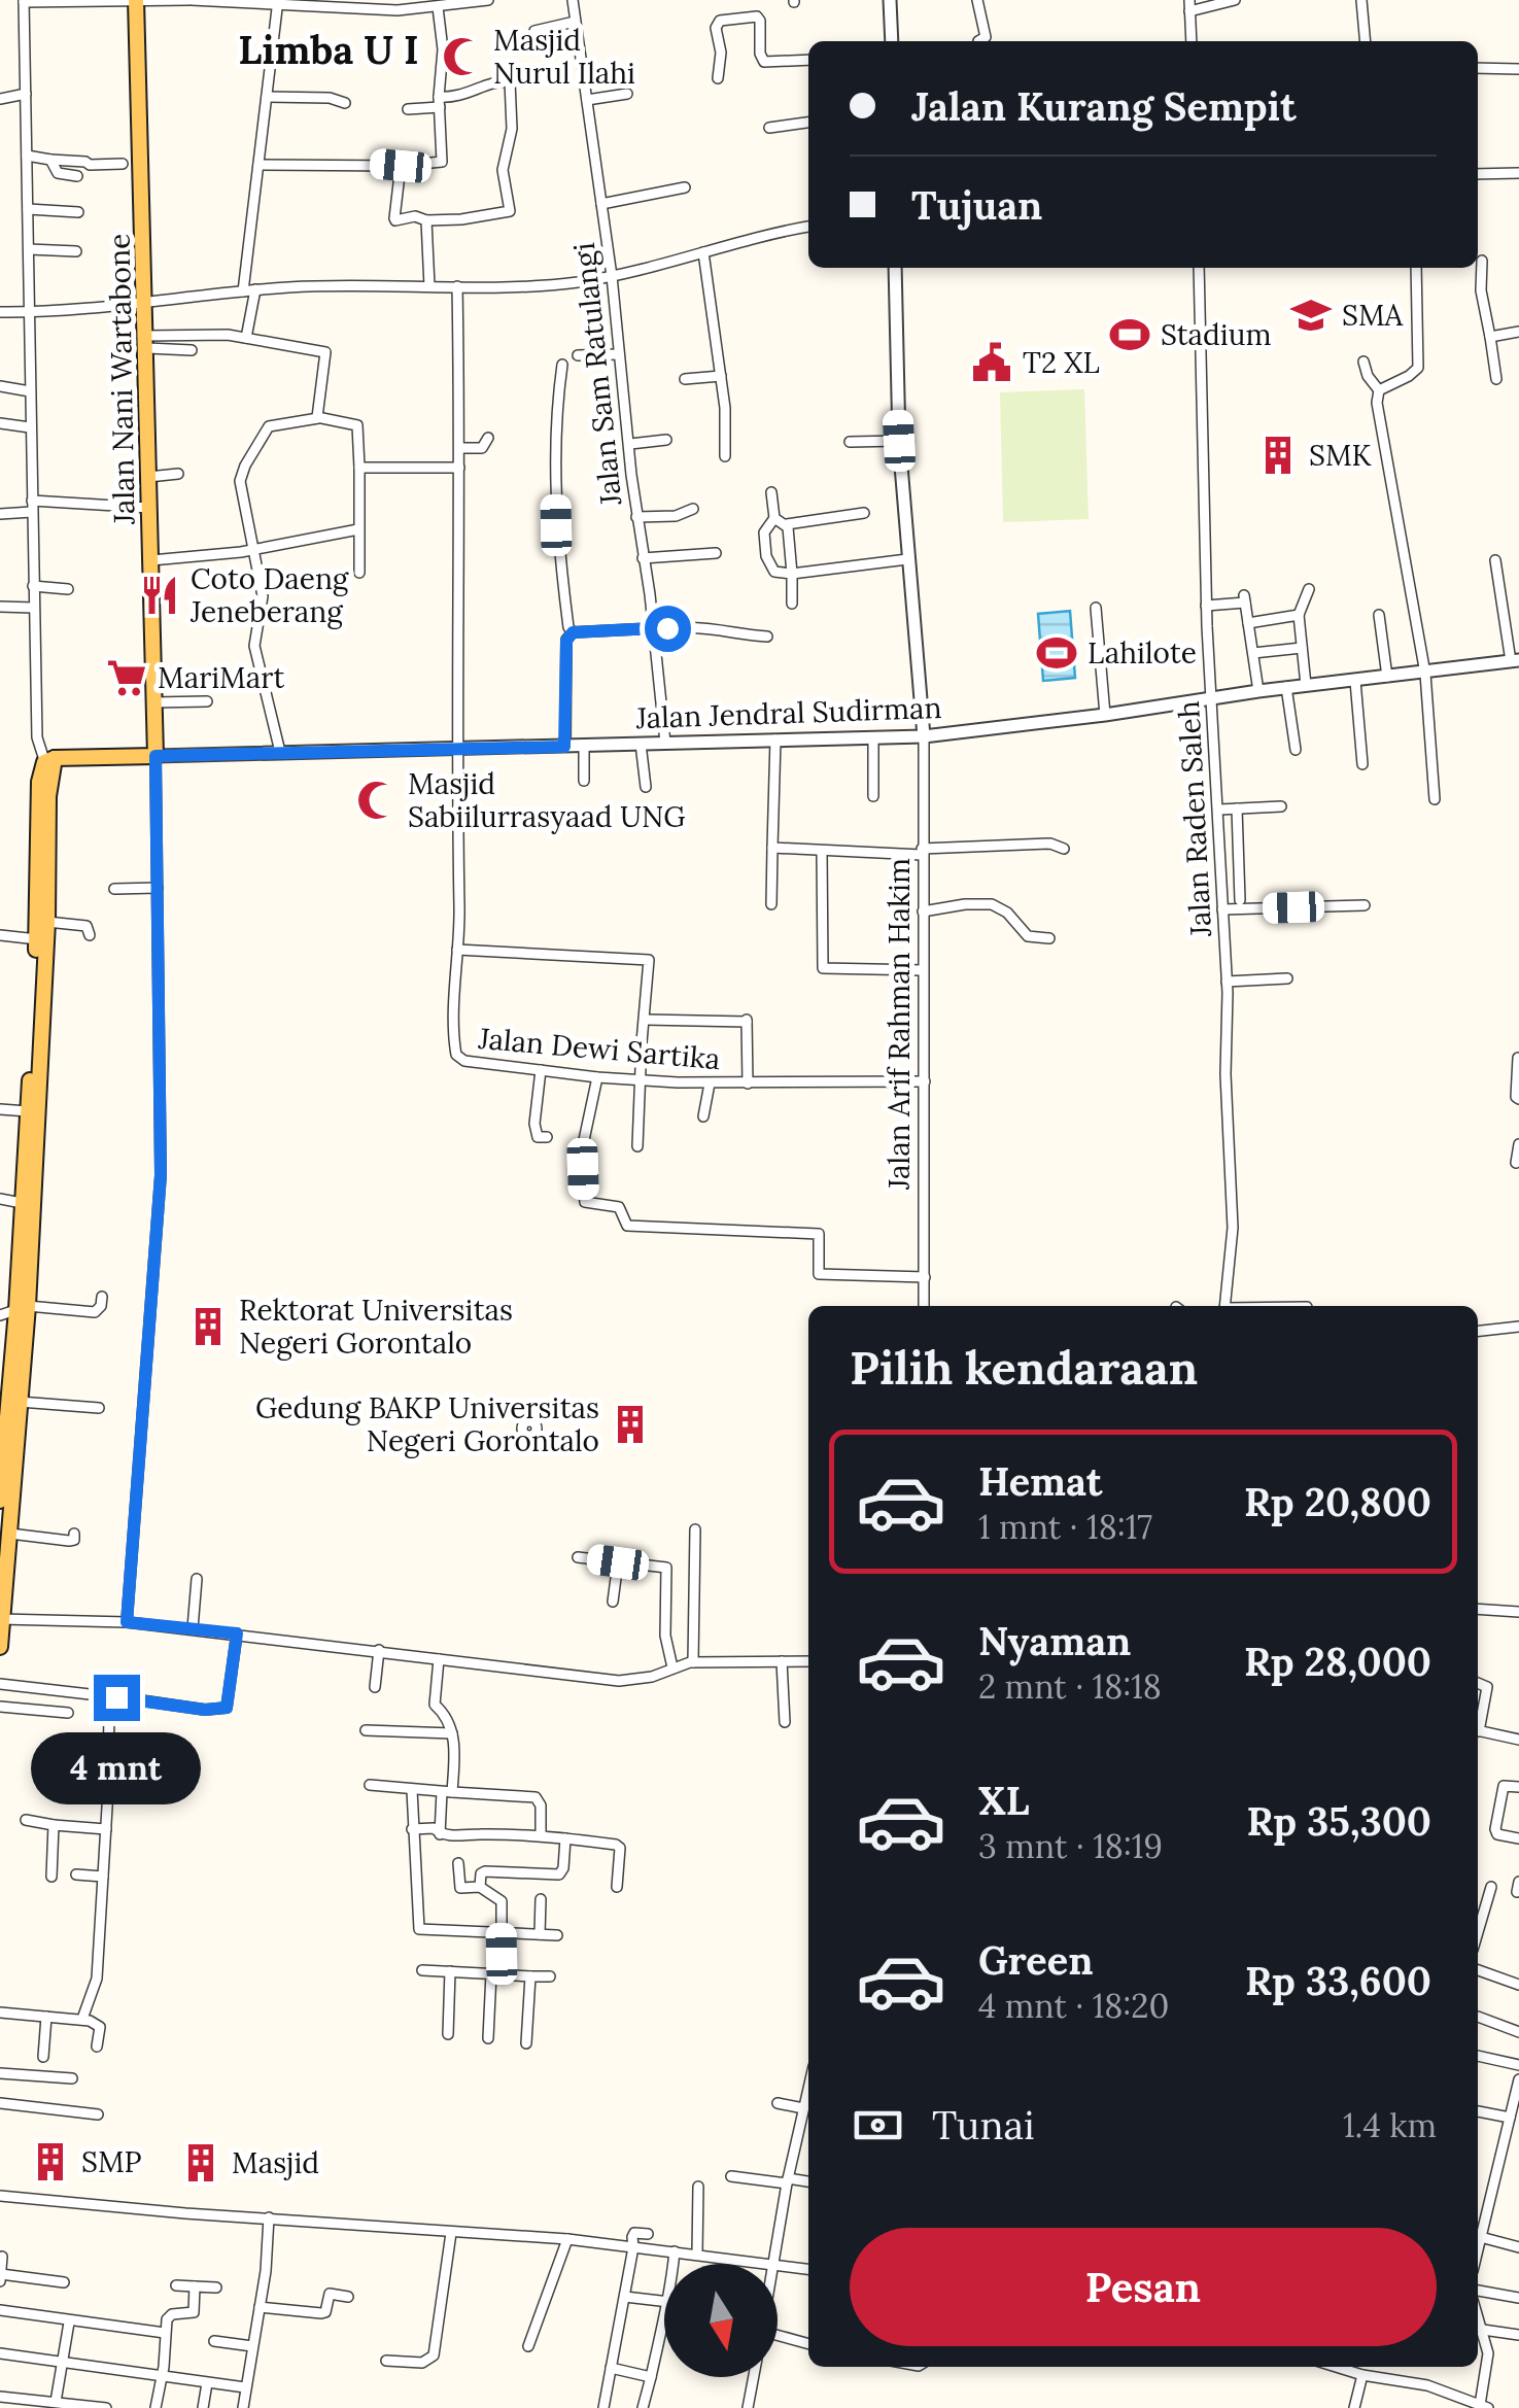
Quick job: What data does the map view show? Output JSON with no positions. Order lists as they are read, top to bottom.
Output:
{
  "streets": {
    "main road": ["Jalan Nani Wartabone", "Jalan Jendral Sudirman"],
    "street": [
      "Jalan Sam Ratulangi",
      "Jalan Raden Saleh",
      "Jalan Arif Rahman Hakim",
      "Jalan Dewi Sartika"
    ]
  },
  "crossings": [
    ["Jalan Sam Ratulangi", "Jalan Jendral Sudirman"],
    ["Jalan Nani Wartabone", "Jalan Jendral Sudirman"],
    ["Jalan Jendral Sudirman", "Jalan Raden Saleh"],
    ["Jalan Jendral Sudirman", "Jalan Arif Rahman Hakim"],
    ["Jalan Jendral Sudirman", "Jalan Dewi Sartika"],
    ["Jalan Arif Rahman Hakim", "Jalan Dewi Sartika"]
  ],
  "districts": ["Limba U I"],
  "places": {
    "mosque": ["Masjid Nurul Ilahi", "Masjid Sabiilurrasyaad UNG"],
    "school or university": ["SMA"],
    "sports": ["Stadium", "Lahilote"],
    "public building": ["T2 XL"],
    "building": [
      "SMK",
      "Rektorat Universitas Negeri Gorontalo",
      "Gedung BAKP Universitas Negeri Gorontalo",
      "SMP",
      "Masjid"
    ],
    "restaurant": ["Coto Daeng Jeneberang"],
    "supermarket": ["MariMart"]
  },
  "north": "bottom",
  "page": {
    "banner": ["Jalan Kurang Sempit", "Tujuan"],
    "heading": "Pilih kendaraan",
    "list": [
      {
        "name": "Hemat",
        "note": "1 mnt · 18:17",
        "value": "Rp 20,800"
      },
      {
        "name": "Nyaman",
        "note": "2 mnt · 18:18",
        "value": "Rp 28,000"
      },
      {
        "name": "XL",
        "note": "3 mnt · 18:19",
        "value": "Rp 35,300"
      },
      {
        "name": "Green",
        "note": "4 mnt · 18:20",
        "value": "Rp 33,600"
      }
    ],
    "bubble": "4 mnt",
    "pay": ["Tunai", "1.4 km"],
    "buttons": "Pesan"
  }
}
